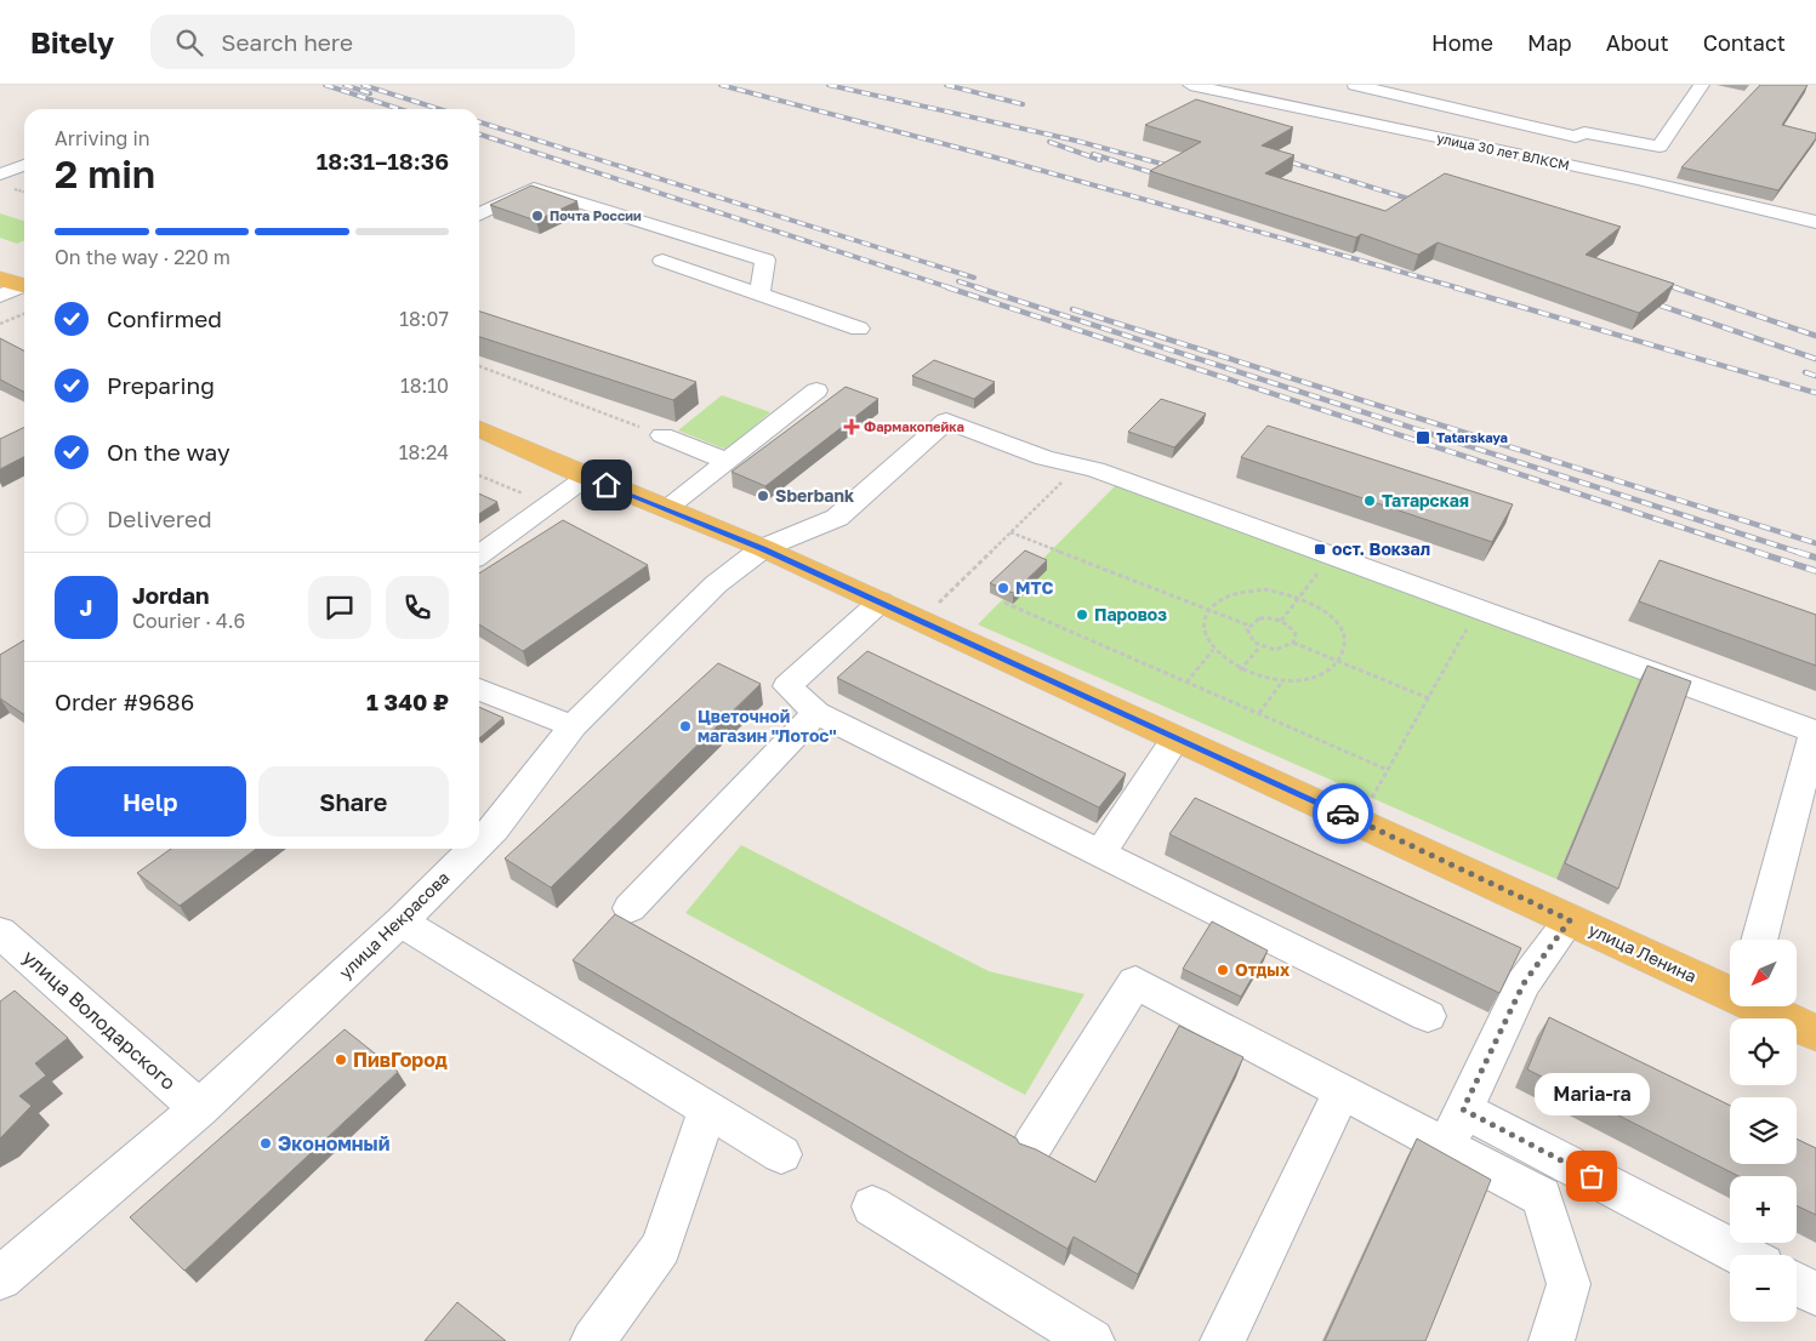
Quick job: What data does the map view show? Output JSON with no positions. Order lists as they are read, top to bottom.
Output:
{
  "streets": {
    "main road": ["улица Ленина"],
    "street": ["улица 30 лет ВЛКСМ", "улица Некрасова", "улица Володарского"]
  },
  "crossings": [
    ["улица Некрасова", "улица Ленина"],
    ["улица Некрасова", "улица Володарского"]
  ],
  "places": {
    "other": [
      "Почта России",
      "Sberbank",
      "Татарская",
      "МТС",
      "Паровоз",
      "Цветочной магазин \"Лотос\"",
      "Отдых",
      "ПивГород",
      "Экономный",
      "Maria-ra"
    ],
    "health": ["Фармакопейка"],
    "transit": ["Tatarskaya", "ост. Вокзал"]
  },
  "north": "bottom left",
  "page": {
    "header": "Bitely",
    "search": "Search here",
    "nav": [
      "Home",
      "Map",
      "About",
      "Contact"
    ],
    "heading": ["2 min", "Arriving in", "18:31–18:36"],
    "panel": [
      "Jordan",
      "Courier · 4.6",
      "Order #9686",
      "1 340 ₽"
    ],
    "bar": "On the way · 220 m",
    "list": [
      ["Confirmed", "18:07"],
      ["Preparing", "18:10"],
      ["On the way", "18:24"],
      "Delivered"
    ],
    "round": "J",
    "buttons": ["Help", "Share"],
    "map_buttons": ["+", "−"],
    "bubble": "Maria-ra"
  }
}
